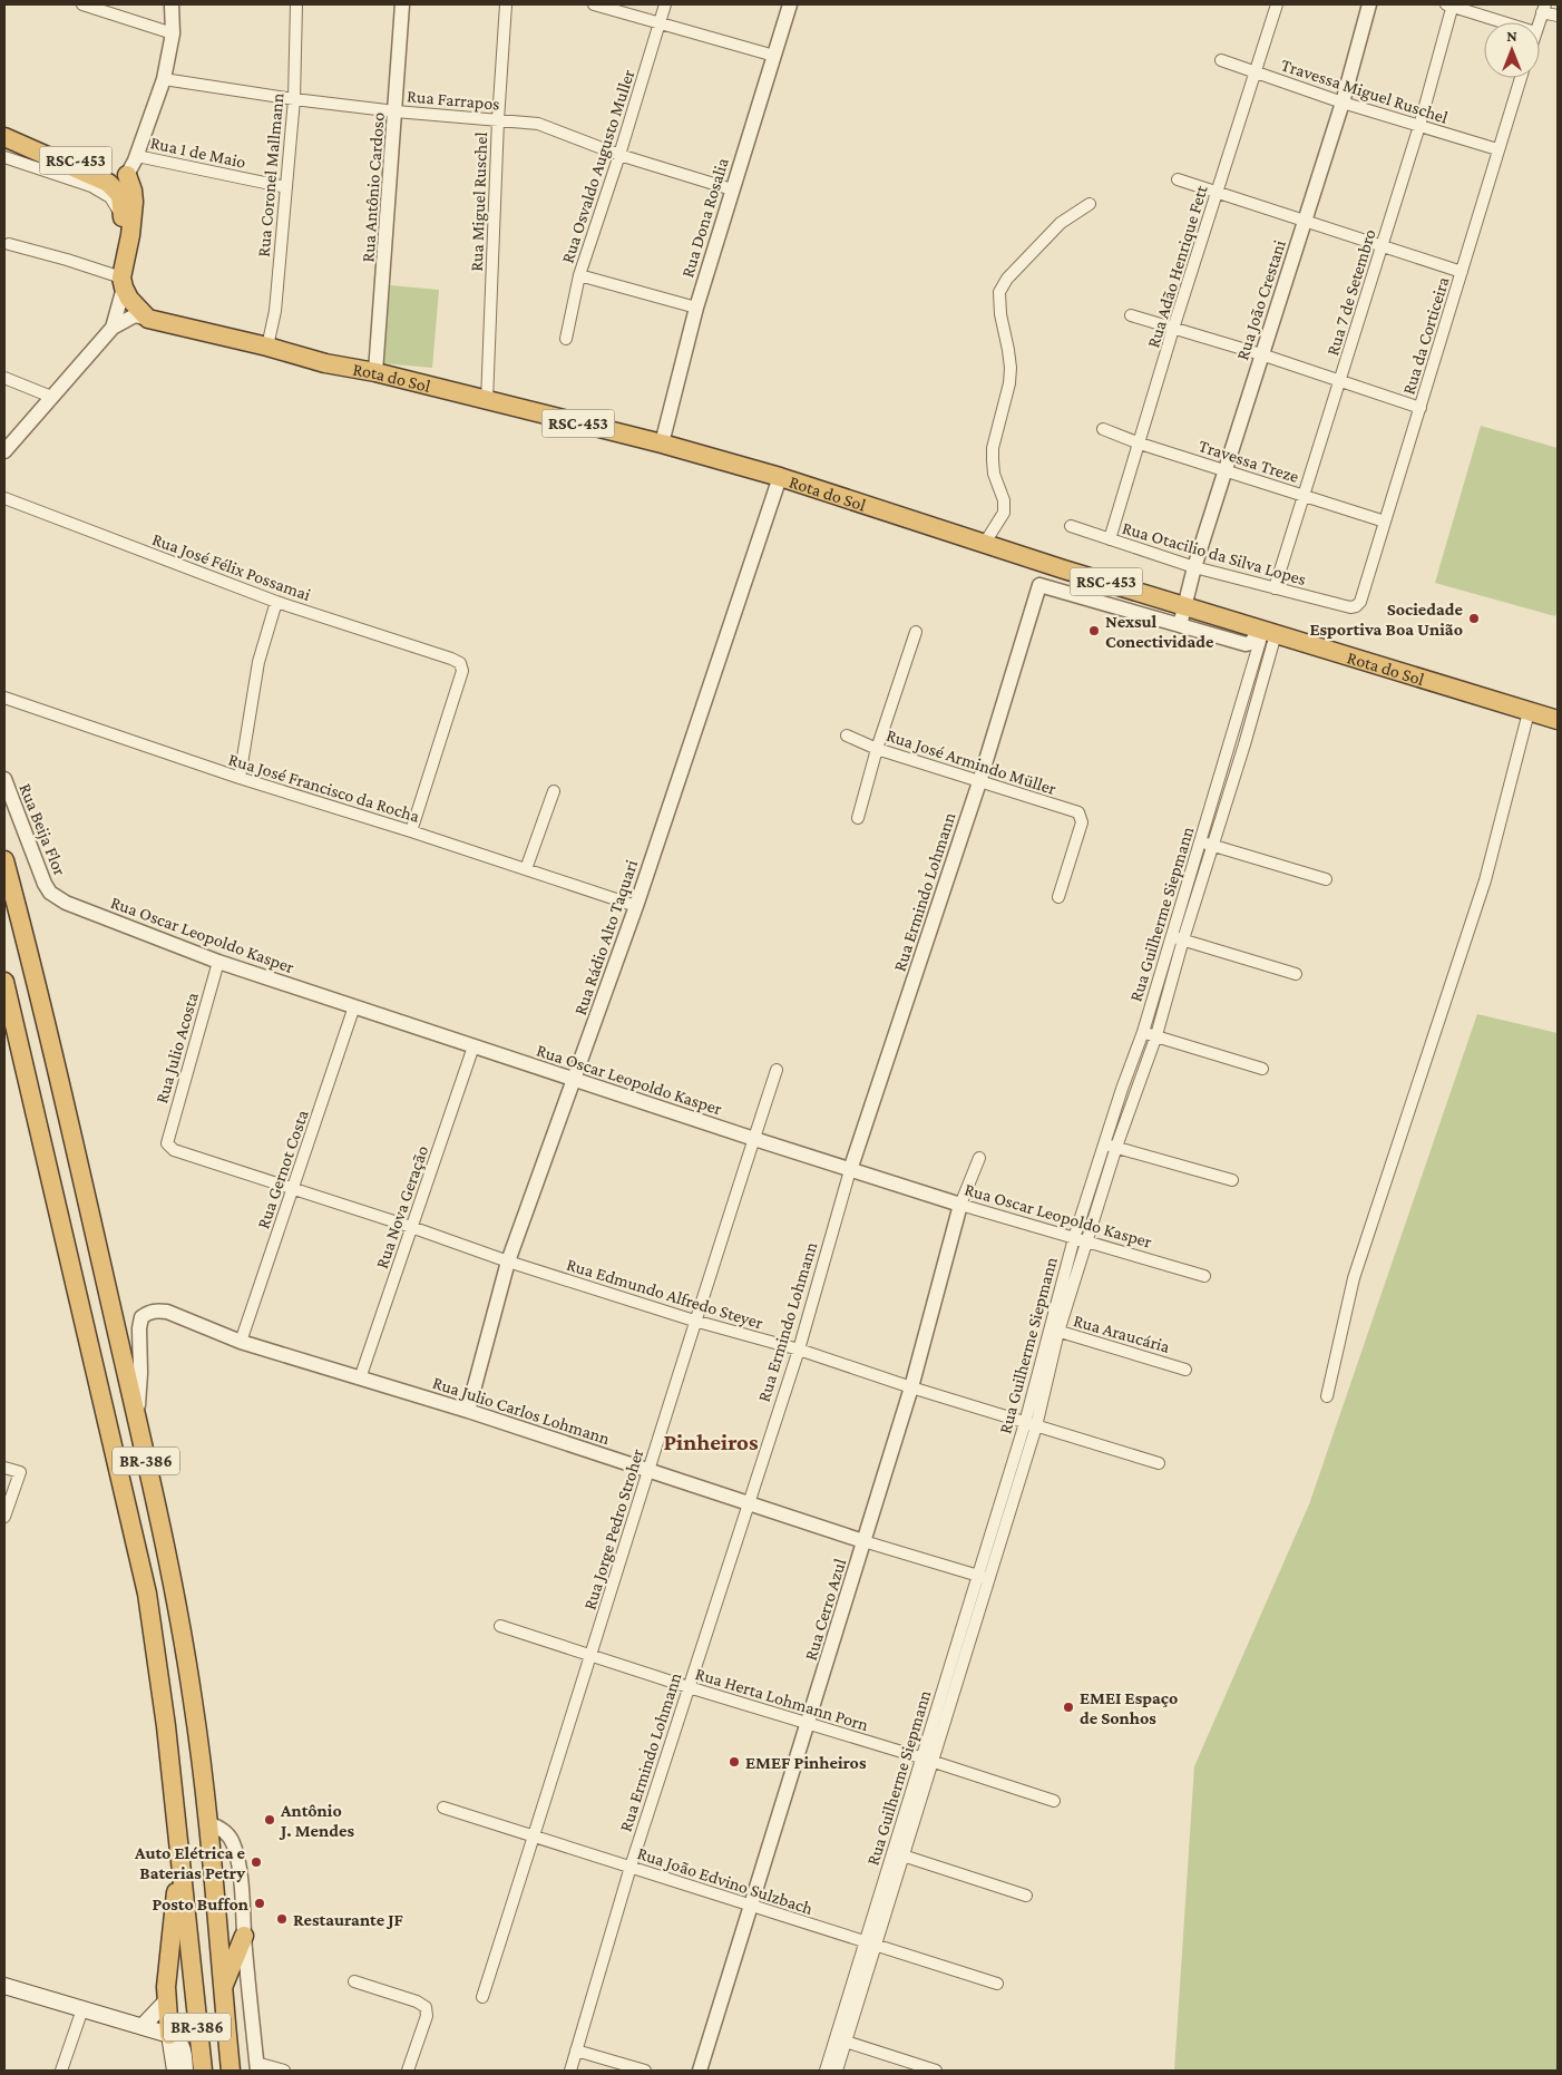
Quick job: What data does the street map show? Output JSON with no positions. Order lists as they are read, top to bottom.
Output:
{
  "streets": {
    "highway": ["RSC-453", "Rota do Sol", "BR-386"],
    "street": [
      "Travessa Miguel Ruschel",
      "Rua Farrapos",
      "Rua 1 de Maio",
      "Rua Osvaldo Augusto Muller",
      "Rua Coronel Mallmann",
      "Rua Antônio Cardoso",
      "Rua Miguel Ruschel",
      "Rua Dona Rosalia",
      "Rua Adão Henrique Fett",
      "Rua 7 de Setembro",
      "Rua João Crestani",
      "Rua da Corticeira",
      "Travessa Treze",
      "Rua Otacilio da Silva Lopes",
      "Rua José Félix Possamai",
      "Rua José Armindo Müller",
      "Rua José Francisco da Rocha",
      "Rua Beija Flor",
      "Rua Ermindo Lohmann",
      "Rua Guilherme Siepmann",
      "Rua Oscar Leopoldo Kasper",
      "Rua Rádio Alto Taquari",
      "Rua Julio Acosta",
      "Rua Gernot Costa",
      "Rua Nova Geração",
      "Rua Edmundo Alfredo Steyer",
      "Rua Araucária",
      "Rua Julio Carlos Lohmann",
      "Rua Jorge Pedro Stroher",
      "Rua Cerro Azul",
      "Rua Herta Lohmann Porn",
      "Rua João Edvino Sulzbach"
    ]
  },
  "crossings": [
    ["Travessa Miguel Ruschel", "Rua Adão Henrique Fett"],
    ["Travessa Miguel Ruschel", "Rua 7 de Setembro"],
    ["Travessa Miguel Ruschel", "Rua João Crestani"],
    ["Travessa Miguel Ruschel", "Rua da Corticeira"],
    ["Rua Farrapos", "Rua Osvaldo Augusto Muller"],
    ["Rua Farrapos", "Rua Coronel Mallmann"],
    ["Rua Farrapos", "Rua Antônio Cardoso"],
    ["Rua Farrapos", "Rua Miguel Ruschel"],
    ["Rua Farrapos", "Rua Dona Rosalia"],
    ["Rua 1 de Maio", "Rua Coronel Mallmann"],
    ["Rua Coronel Mallmann", "Rota do Sol"],
    ["Rua Antônio Cardoso", "Rota do Sol"],
    ["Rua Miguel Ruschel", "Rota do Sol"],
    ["Rua Dona Rosalia", "Rota do Sol"],
    ["Rua Adão Henrique Fett", "Travessa Treze"],
    ["Rua Adão Henrique Fett", "Rua Otacilio da Silva Lopes"],
    ["Rua 7 de Setembro", "Travessa Treze"],
    ["Rua 7 de Setembro", "Rua Otacilio da Silva Lopes"],
    ["Rua João Crestani", "Rota do Sol"],
    ["Rua João Crestani", "Travessa Treze"],
    ["Rua João Crestani", "Rua Otacilio da Silva Lopes"],
    ["Rua da Corticeira", "Travessa Treze"],
    ["Rua da Corticeira", "Rua Otacilio da Silva Lopes"],
    ["Rota do Sol", "Rua Guilherme Siepmann"],
    ["Rota do Sol", "Rua Rádio Alto Taquari"],
    ["Rua José Félix Possamai", "Rua José Francisco da Rocha"],
    ["Rua José Armindo Müller", "Rua Ermindo Lohmann"],
    ["Rua José Francisco da Rocha", "Rua Rádio Alto Taquari"],
    ["Rua Beija Flor", "Rua Oscar Leopoldo Kasper"],
    ["Rua Ermindo Lohmann", "Rua Oscar Leopoldo Kasper"],
    ["Rua Ermindo Lohmann", "Rua Edmundo Alfredo Steyer"],
    ["Rua Ermindo Lohmann", "Rua Julio Carlos Lohmann"],
    ["Rua Ermindo Lohmann", "Rua Herta Lohmann Porn"],
    ["Rua Ermindo Lohmann", "Rua João Edvino Sulzbach"],
    ["Rua Guilherme Siepmann", "Rua Oscar Leopoldo Kasper"],
    ["Rua Guilherme Siepmann", "Rua Edmundo Alfredo Steyer"],
    ["Rua Guilherme Siepmann", "Rua Araucária"],
    ["Rua Guilherme Siepmann", "Rua Julio Carlos Lohmann"],
    ["Rua Guilherme Siepmann", "Rua Herta Lohmann Porn"],
    ["Rua Guilherme Siepmann", "Rua João Edvino Sulzbach"],
    ["Rua Oscar Leopoldo Kasper", "Rua Rádio Alto Taquari"],
    ["Rua Oscar Leopoldo Kasper", "Rua Julio Acosta"],
    ["Rua Oscar Leopoldo Kasper", "Rua Gernot Costa"],
    ["Rua Oscar Leopoldo Kasper", "Rua Nova Geração"],
    ["Rua Oscar Leopoldo Kasper", "Rua Jorge Pedro Stroher"],
    ["Rua Oscar Leopoldo Kasper", "Rua Cerro Azul"],
    ["Rua Rádio Alto Taquari", "Rua Edmundo Alfredo Steyer"],
    ["Rua Rádio Alto Taquari", "Rua Julio Carlos Lohmann"],
    ["Rua Julio Acosta", "Rua Edmundo Alfredo Steyer"],
    ["Rua Gernot Costa", "Rua Edmundo Alfredo Steyer"],
    ["Rua Gernot Costa", "Rua Julio Carlos Lohmann"],
    ["Rua Nova Geração", "Rua Edmundo Alfredo Steyer"],
    ["Rua Nova Geração", "Rua Julio Carlos Lohmann"],
    ["Rua Edmundo Alfredo Steyer", "Rua Jorge Pedro Stroher"],
    ["Rua Edmundo Alfredo Steyer", "Rua Cerro Azul"],
    ["Rua Julio Carlos Lohmann", "BR-386"],
    ["Rua Julio Carlos Lohmann", "Rua Jorge Pedro Stroher"],
    ["Rua Julio Carlos Lohmann", "Rua Cerro Azul"],
    ["Rua Jorge Pedro Stroher", "Rua Herta Lohmann Porn"],
    ["Rua Jorge Pedro Stroher", "Rua João Edvino Sulzbach"],
    ["Rua Cerro Azul", "Rua Herta Lohmann Porn"],
    ["Rua Cerro Azul", "Rua João Edvino Sulzbach"]
  ],
  "districts": ["Pinheiros"],
  "places": [
    "Sociedade Esportiva Boa União",
    "Nexsul Conectividade",
    "EMEI Espaço de Sonhos",
    "EMEF Pinheiros",
    "Antônio J. Mendes",
    "Auto Elétrica e Baterias Petry",
    "Posto Buffon",
    "Restaurante JF"
  ],
  "north": "top"
}
